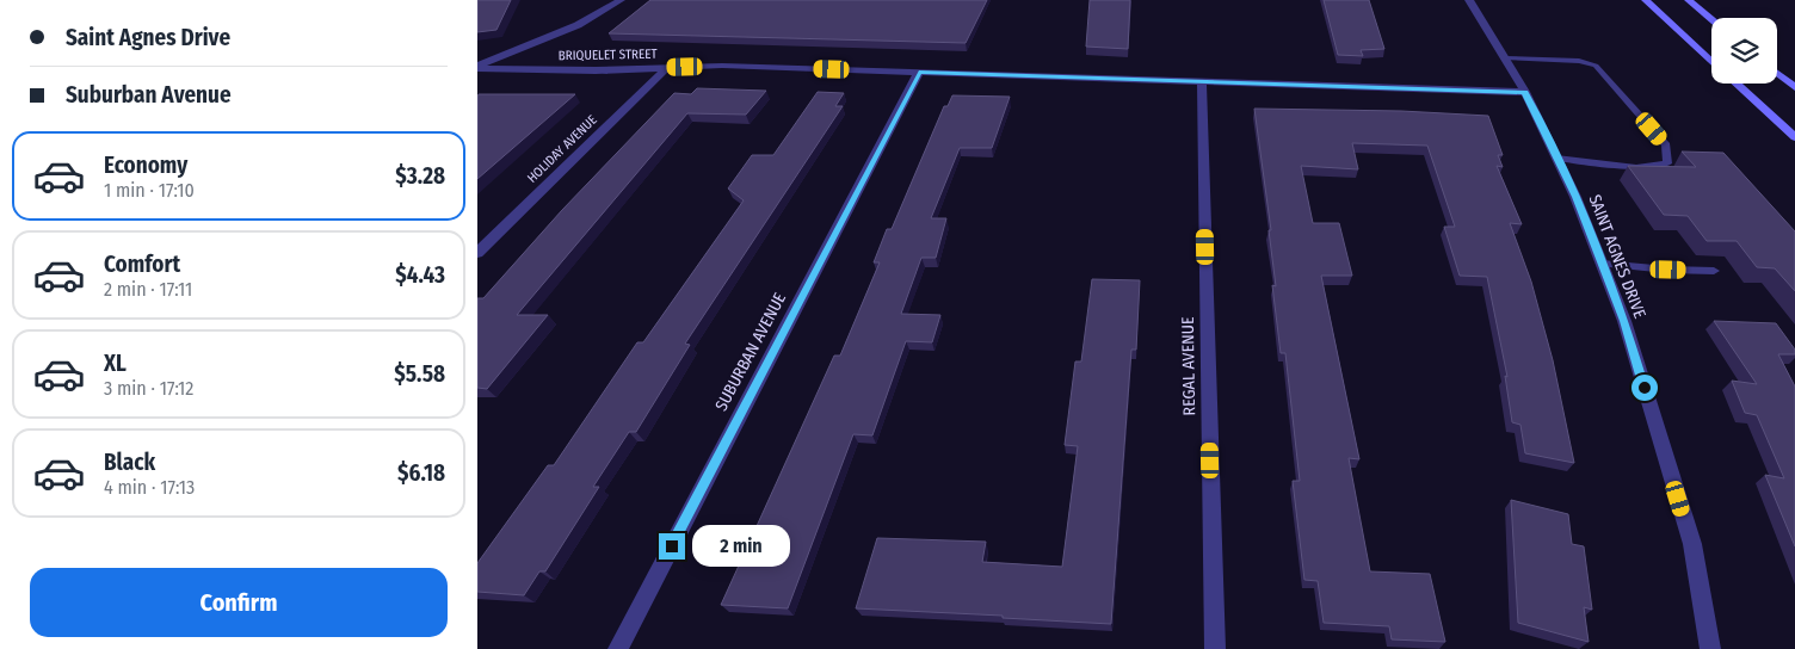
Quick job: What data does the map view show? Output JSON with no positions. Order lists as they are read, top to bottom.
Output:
{
  "streets": {
    "street": [
      "BRIQUELET STREET",
      "HOLIDAY AVENUE",
      "SAINT AGNES DRIVE",
      "SUBURBAN AVENUE",
      "REGAL AVENUE"
    ]
  },
  "crossings": [
    ["BRIQUELET STREET", "HOLIDAY AVENUE"],
    ["BRIQUELET STREET", "SAINT AGNES DRIVE"],
    ["BRIQUELET STREET", "SUBURBAN AVENUE"],
    ["BRIQUELET STREET", "REGAL AVENUE"]
  ],
  "page": {
    "banner": ["Saint Agnes Drive", "Suburban Avenue"],
    "list": [
      {
        "name": "Economy",
        "note": "1 min · 17:10",
        "value": "$3.28"
      },
      {
        "name": "Comfort",
        "note": "2 min · 17:11",
        "value": "$4.43"
      },
      {
        "name": "XL",
        "note": "3 min · 17:12",
        "value": "$5.58"
      },
      {
        "name": "Black",
        "note": "4 min · 17:13",
        "value": "$6.18"
      }
    ],
    "bubble": "2 min",
    "buttons": "Confirm"
  }
}
